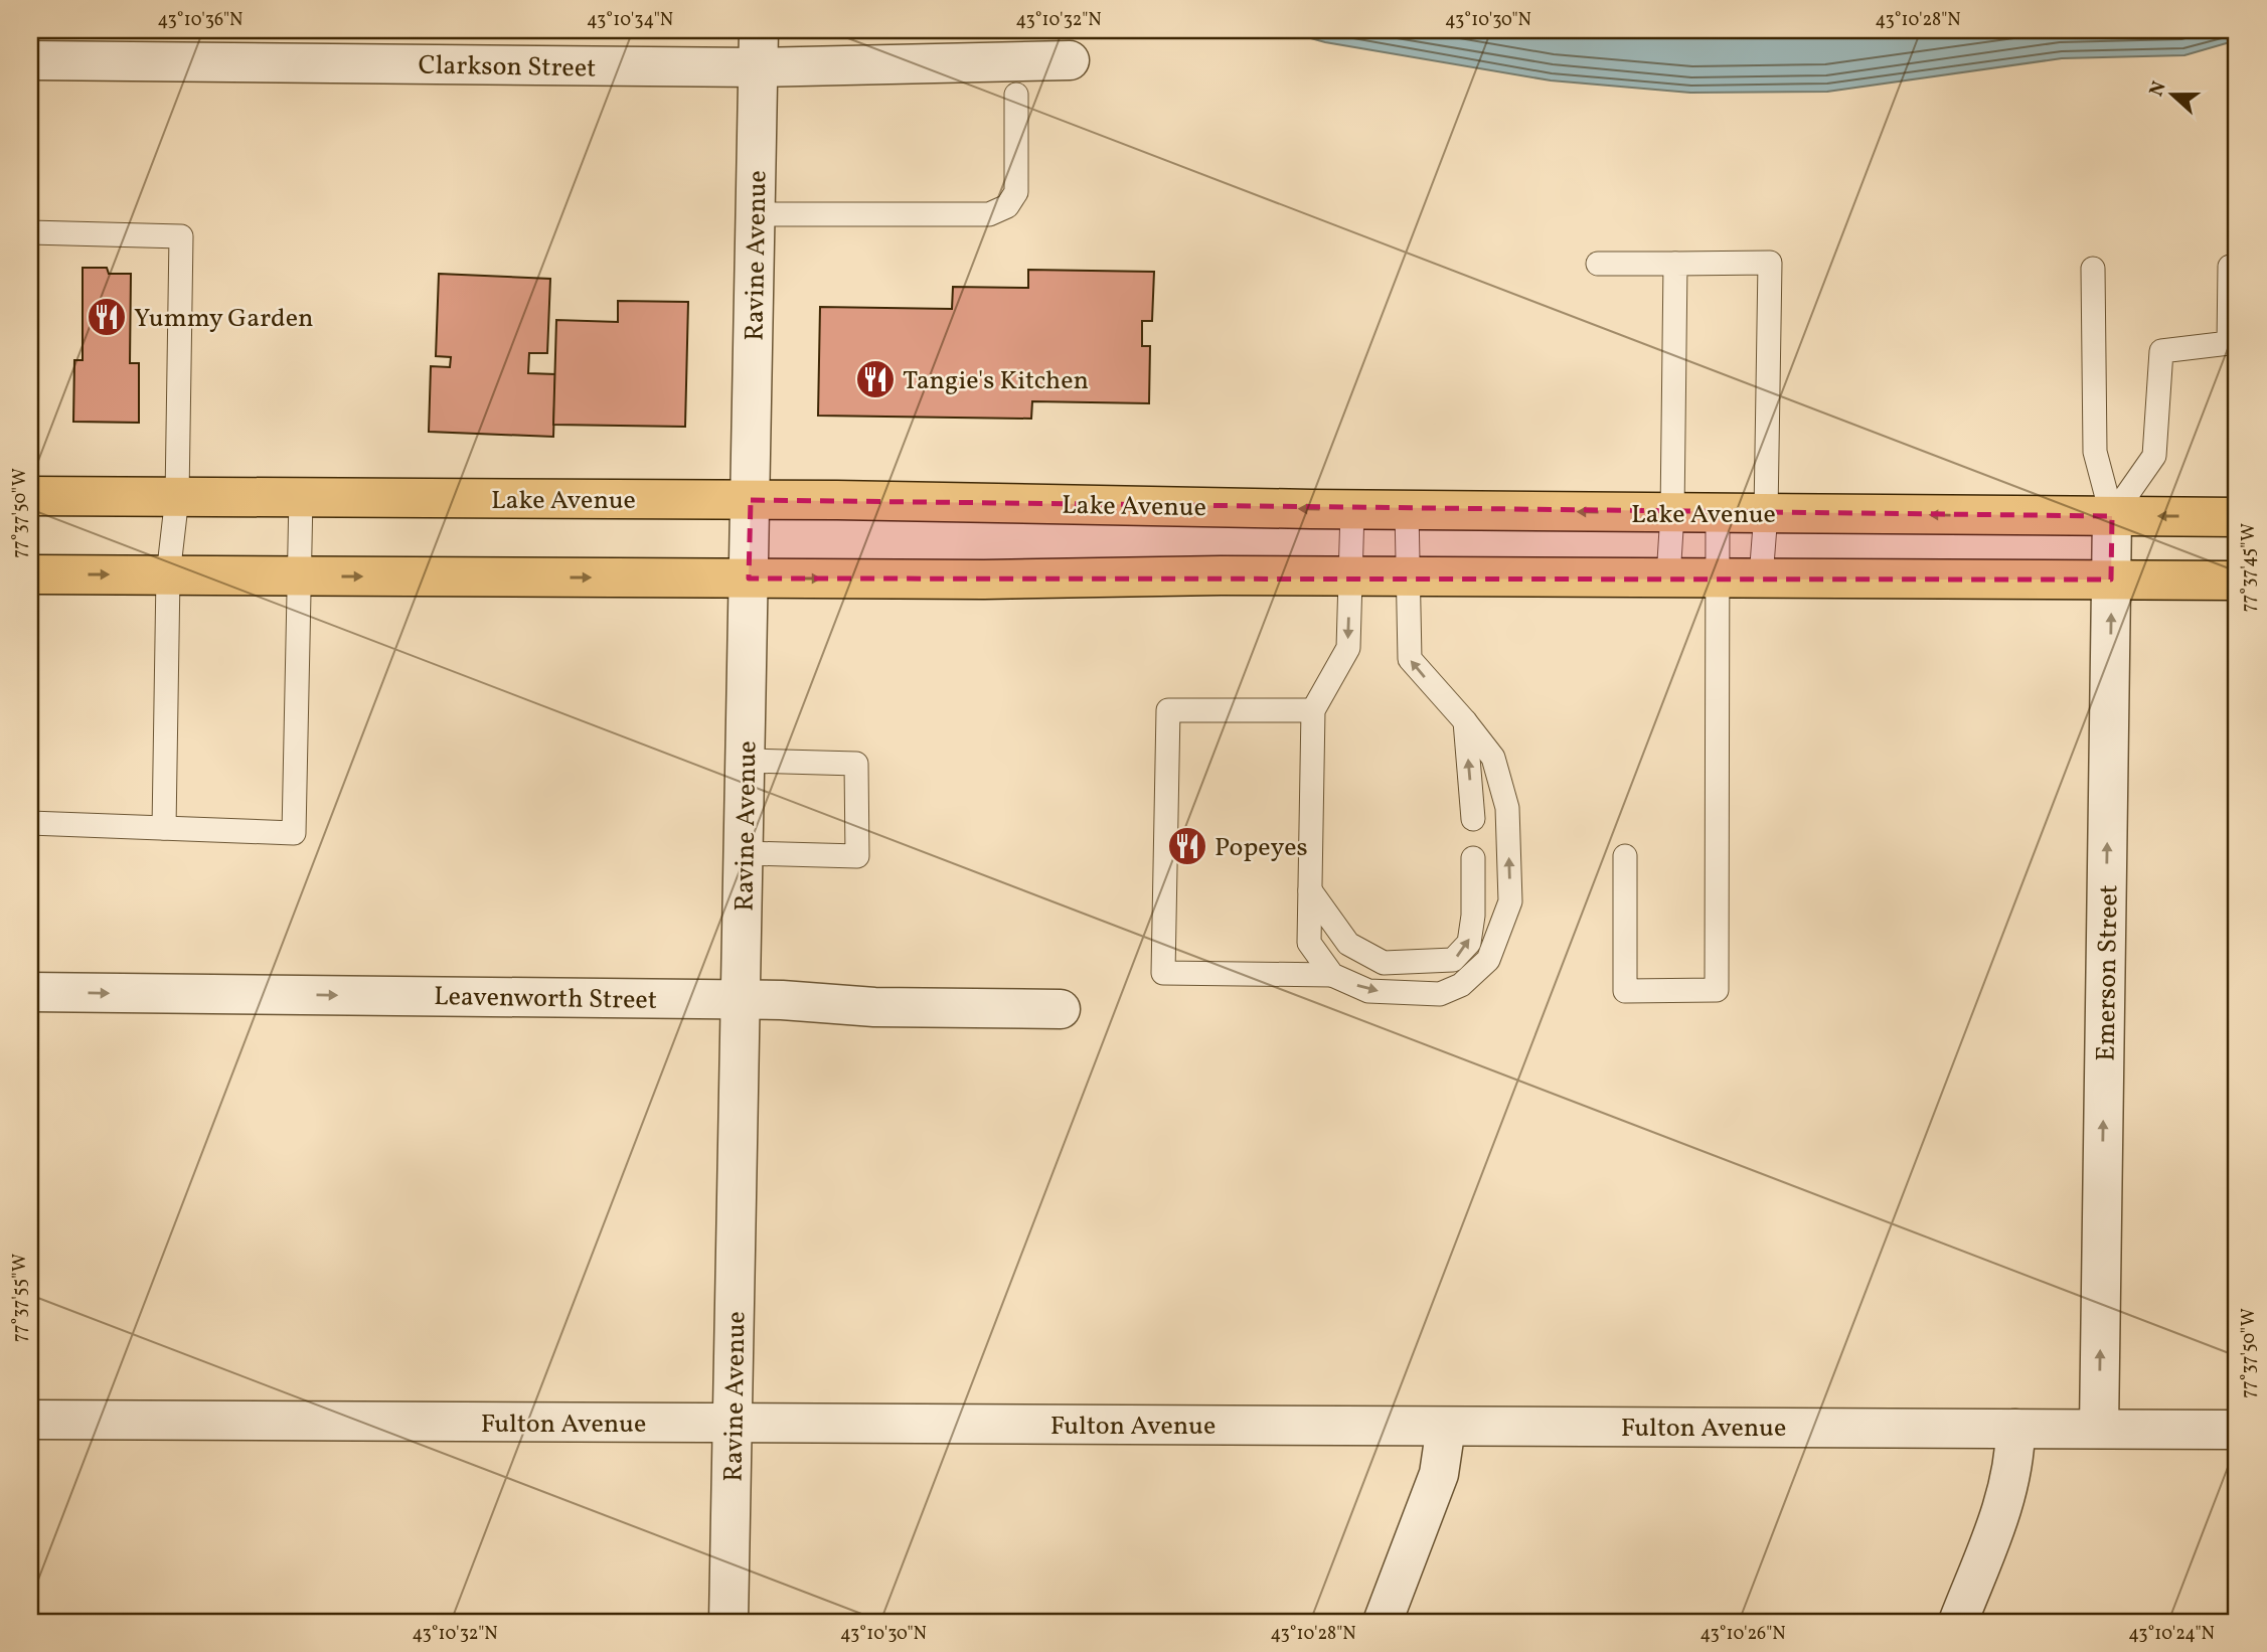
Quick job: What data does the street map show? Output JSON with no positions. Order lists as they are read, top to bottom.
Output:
{
  "streets": {
    "main road": ["Lake Avenue"],
    "street": [
      "Clarkson Street",
      "Ravine Avenue",
      "Emerson Street",
      "Leavenworth Street",
      "Fulton Avenue"
    ]
  },
  "crossings": [
    ["Clarkson Street", "Ravine Avenue"],
    ["Ravine Avenue", "Lake Avenue"],
    ["Ravine Avenue", "Leavenworth Street"],
    ["Ravine Avenue", "Fulton Avenue"],
    ["Lake Avenue", "Emerson Street"],
    ["Emerson Street", "Fulton Avenue"]
  ],
  "one_way": ["Emerson Street", "Leavenworth Street"],
  "places": {
    "restaurant": ["Yummy Garden", "Tangie's Kitchen", "Popeyes"]
  },
  "north": "left",
  "coordinates": [
    "43°10'36\"N",
    "43°10'34\"N",
    "43°10'32\"N",
    "43°10'30\"N",
    "43°10'28\"N",
    "77°37'50\"W",
    "77°37'45\"W",
    "77°37'55\"W",
    "43°10'26\"N",
    "43°10'24\"N"
  ]
}
